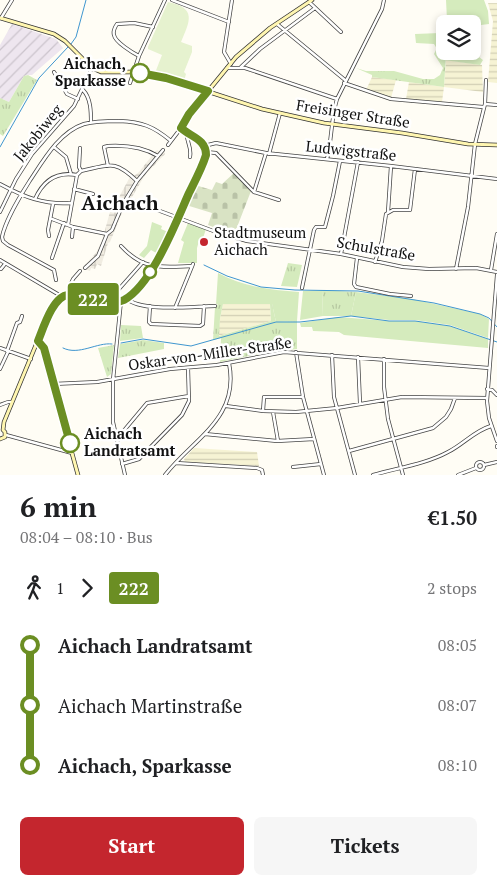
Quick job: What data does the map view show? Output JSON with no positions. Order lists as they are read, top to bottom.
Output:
{
  "streets": {
    "main road": ["Freisinger Straße"],
    "street": [
      "Jakobiweg",
      "Ludwigstraße",
      "Schulstraße",
      "Oskar-von-Miller-Straße"
    ]
  },
  "crossings": [
    ["Freisinger Straße", "Jakobiweg"]
  ],
  "districts": ["Aichach"],
  "places": ["Aichach, Sparkasse", "Stadtmuseum Aichach", "Aichach Landratsamt"],
  "lines": ["bus line 222"],
  "page": {
    "on_map": "222",
    "heading": ["6 min", "08:04 – 08:10 · Bus", "€1.50"],
    "legs": ["1", "222", "2 stops"],
    "list": [
      {
        "name": "Aichach Landratsamt",
        "value": "08:05"
      },
      {
        "name": "Aichach Martinstraße",
        "value": "08:07"
      },
      {
        "name": "Aichach, Sparkasse",
        "value": "08:10"
      }
    ],
    "buttons": ["Start", "Tickets"]
  }
}
